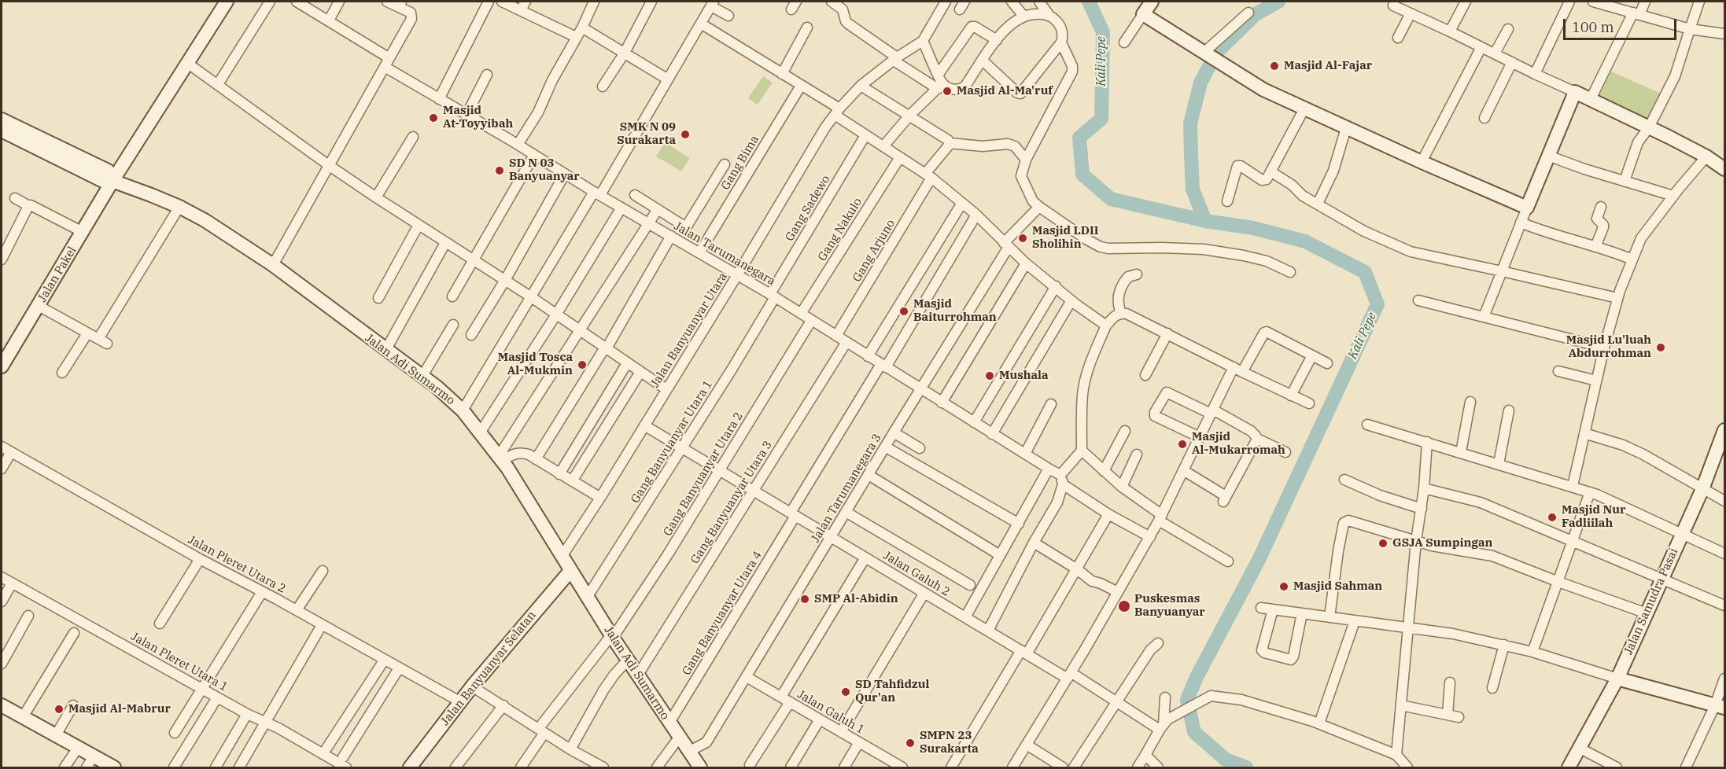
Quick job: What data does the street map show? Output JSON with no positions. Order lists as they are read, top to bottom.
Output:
{
  "streets": {
    "street": [
      "Gang Bima",
      "Gang Sadewo",
      "Gang Nakulo",
      "Gang Arjuno",
      "Jalan Tarumanegara",
      "Jalan Pakel",
      "Jalan Banyuanyar Utara",
      "Jalan Adi Sumarmo",
      "Gang Banyuanyar Utara 1",
      "Gang Banyuanyar Utara 2",
      "Jalan Tarumanegara 3",
      "Gang Banyuanyar Utara 3",
      "Jalan Pleret Utara 2",
      "Jalan Galuh 2",
      "Jalan Samudra Pasai",
      "Gang Banyuanyar Utara 4",
      "Jalan Pleret Utara 1",
      "Jalan Banyuanyar Selatan",
      "Jalan Galuh 1"
    ]
  },
  "crossings": [
    ["Gang Bima", "Jalan Tarumanegara"],
    ["Gang Sadewo", "Jalan Tarumanegara"],
    ["Gang Sadewo", "Gang Banyuanyar Utara 1"],
    ["Gang Nakulo", "Jalan Tarumanegara"],
    ["Gang Arjuno", "Jalan Tarumanegara"],
    ["Jalan Tarumanegara", "Jalan Banyuanyar Utara"],
    ["Jalan Tarumanegara", "Gang Banyuanyar Utara 1"],
    ["Jalan Tarumanegara", "Gang Banyuanyar Utara 2"],
    ["Jalan Tarumanegara", "Jalan Tarumanegara 3"],
    ["Jalan Tarumanegara", "Gang Banyuanyar Utara 3"],
    ["Jalan Tarumanegara", "Gang Banyuanyar Utara 4"],
    ["Jalan Pakel", "Jalan Adi Sumarmo"],
    ["Jalan Banyuanyar Utara", "Jalan Adi Sumarmo"],
    ["Jalan Banyuanyar Utara", "Jalan Galuh 2"],
    ["Jalan Adi Sumarmo", "Gang Banyuanyar Utara 1"],
    ["Jalan Adi Sumarmo", "Gang Banyuanyar Utara 2"],
    ["Jalan Adi Sumarmo", "Jalan Tarumanegara 3"],
    ["Jalan Adi Sumarmo", "Gang Banyuanyar Utara 3"],
    ["Jalan Adi Sumarmo", "Gang Banyuanyar Utara 4"],
    ["Jalan Adi Sumarmo", "Jalan Banyuanyar Selatan"],
    ["Gang Banyuanyar Utara 1", "Jalan Galuh 2"],
    ["Gang Banyuanyar Utara 2", "Jalan Galuh 2"],
    ["Jalan Tarumanegara 3", "Jalan Galuh 2"],
    ["Jalan Tarumanegara 3", "Jalan Galuh 1"],
    ["Gang Banyuanyar Utara 3", "Jalan Galuh 2"],
    ["Jalan Pleret Utara 2", "Jalan Banyuanyar Selatan"],
    ["Jalan Galuh 2", "Gang Banyuanyar Utara 4"]
  ],
  "water": ["Kali Pepe"],
  "places": [
    "Masjid Al-Fajar",
    "Masjid Al-Ma'ruf",
    "Masjid At-Toyyibah",
    "SMK N 09 Surakarta",
    "SD N 03 Banyuanyar",
    "Masjid LDII Sholihin",
    "Masjid Baiturrohman",
    "Masjid Lu'luah Abdurrohman",
    "Masjid Tosca Al-Mukmin",
    "Mushala",
    "Masjid Al-Mukarromah",
    "Masjid Nur Fadliilah",
    "GSJA Sumpingan",
    "Masjid Sahman",
    "SMP Al-Abidin",
    "Puskesmas Banyuanyar",
    "SD Tahfidzul Qur'an",
    "Masjid Al-Mabrur",
    "SMPN 23 Surakarta"
  ],
  "scale_bar": "100 m"
}
